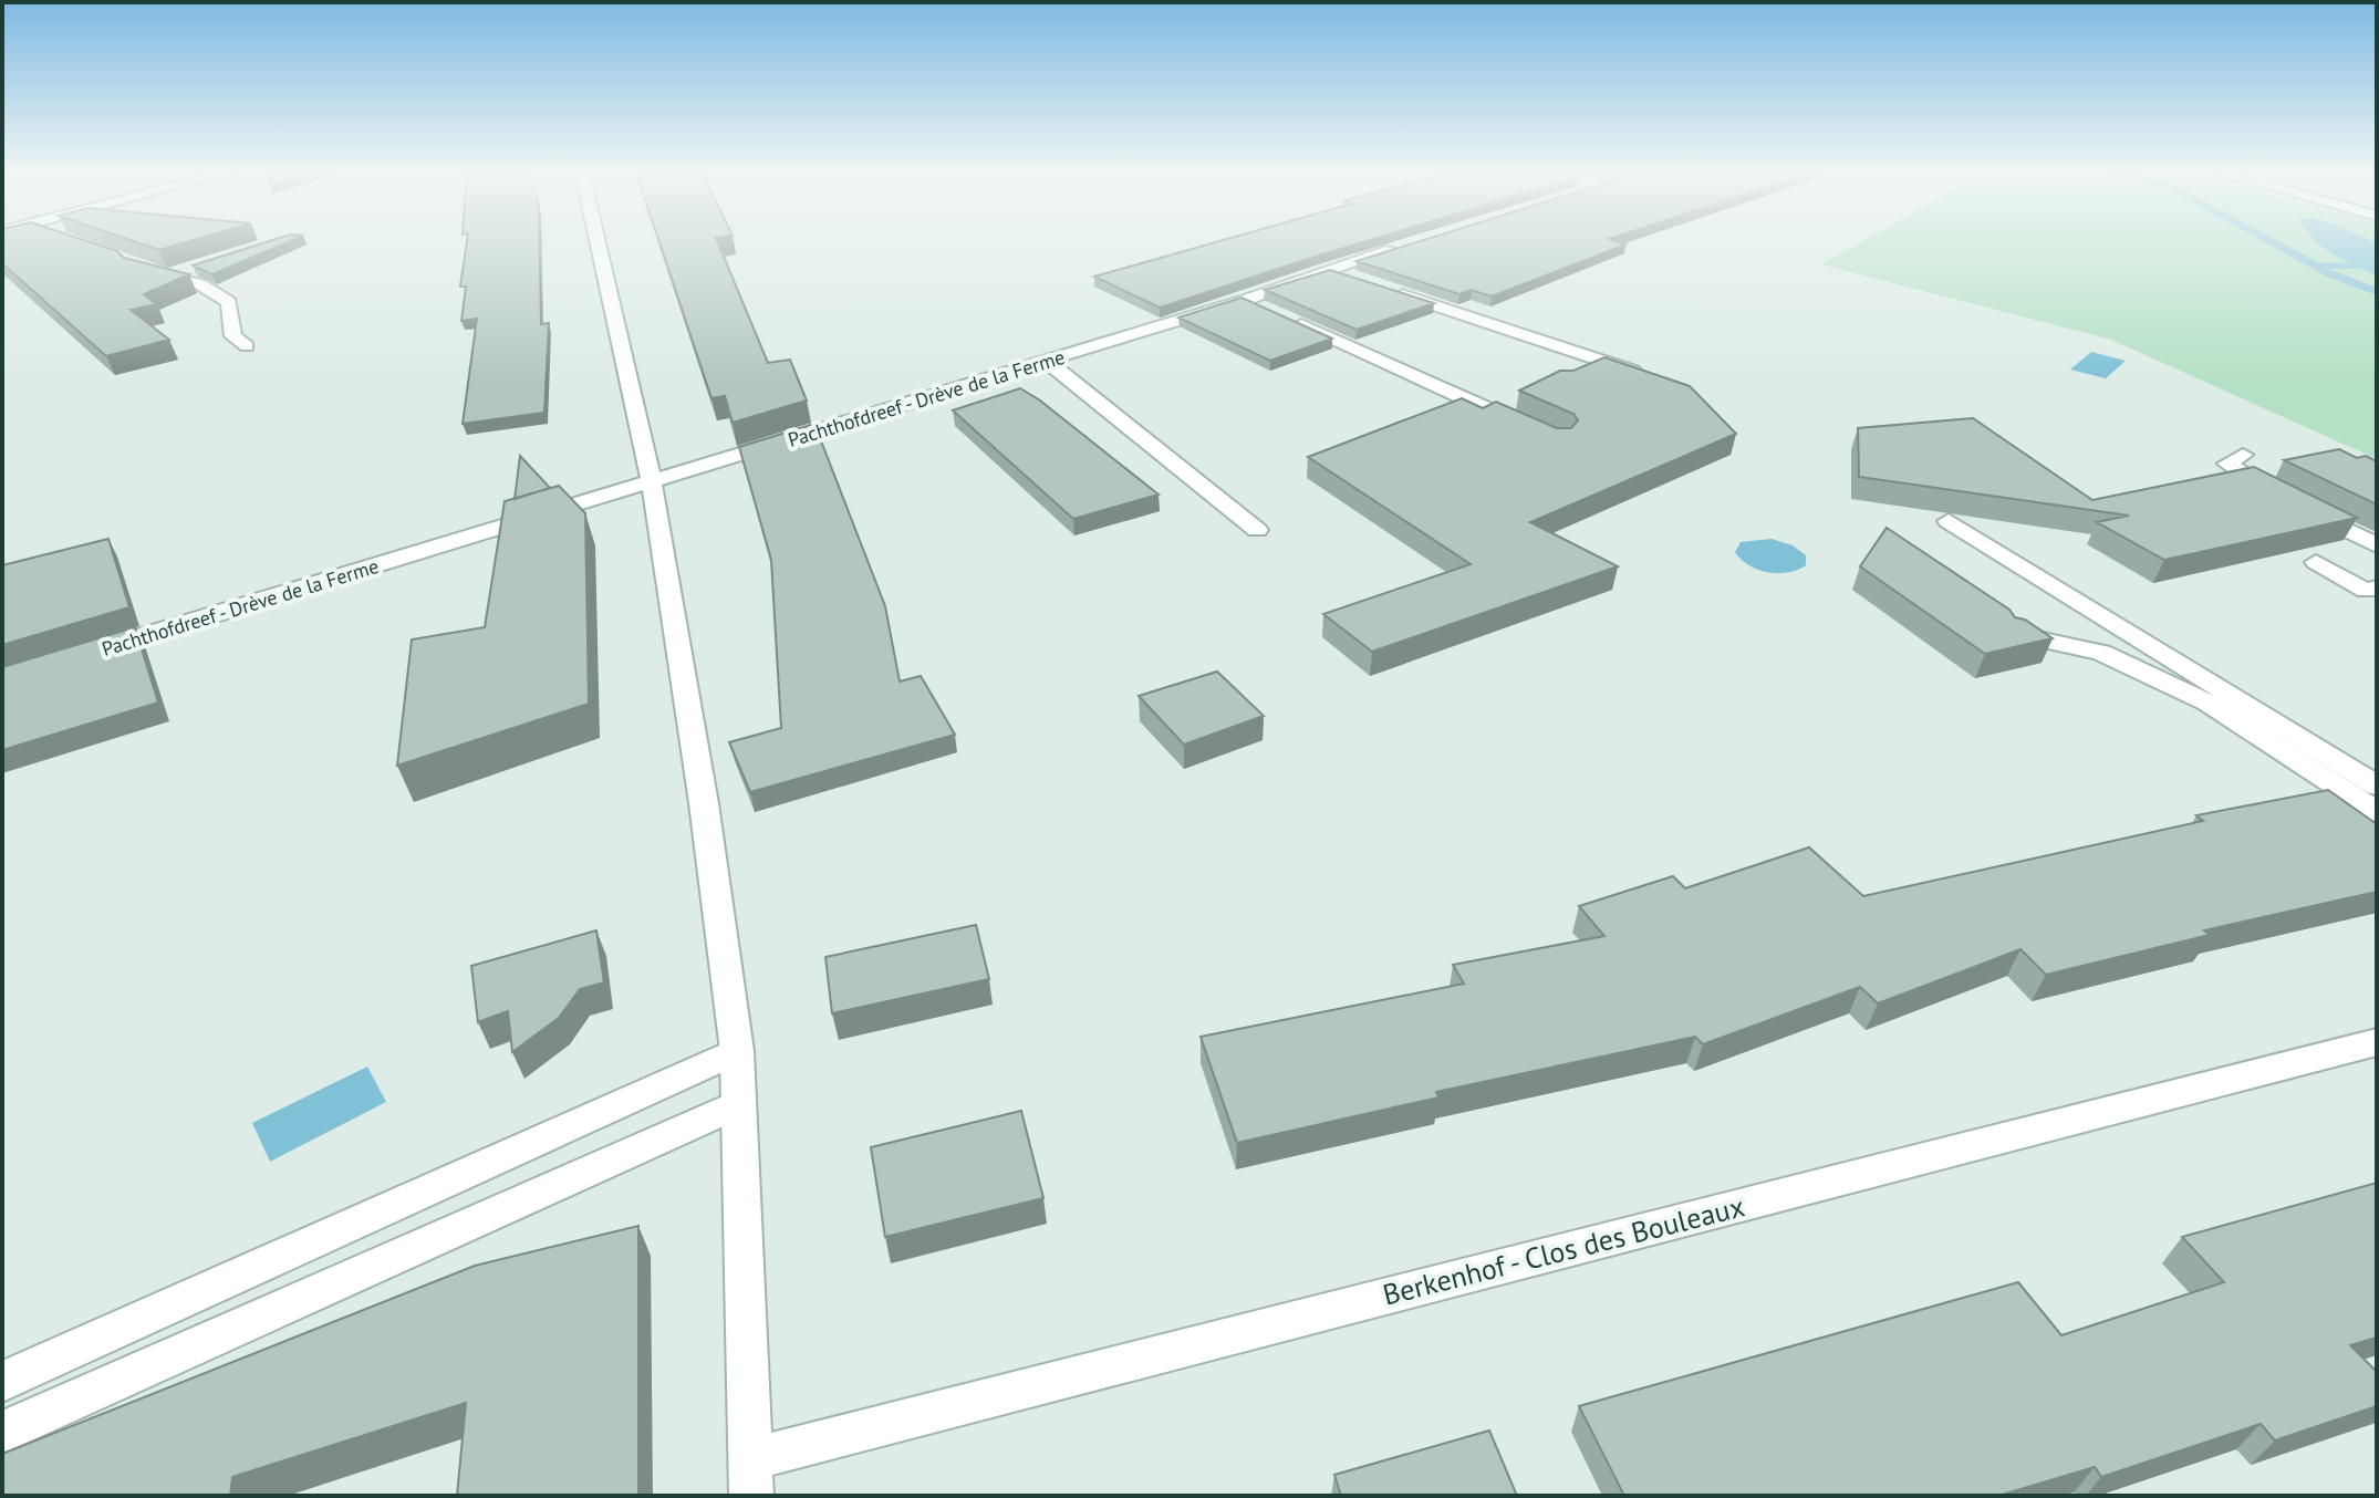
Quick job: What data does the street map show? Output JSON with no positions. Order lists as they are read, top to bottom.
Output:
{
  "streets": {
    "street": ["Pachthofdreef - Drève de la Ferme", "Berkenhof - Clos des Bouleaux"]
  }
}
